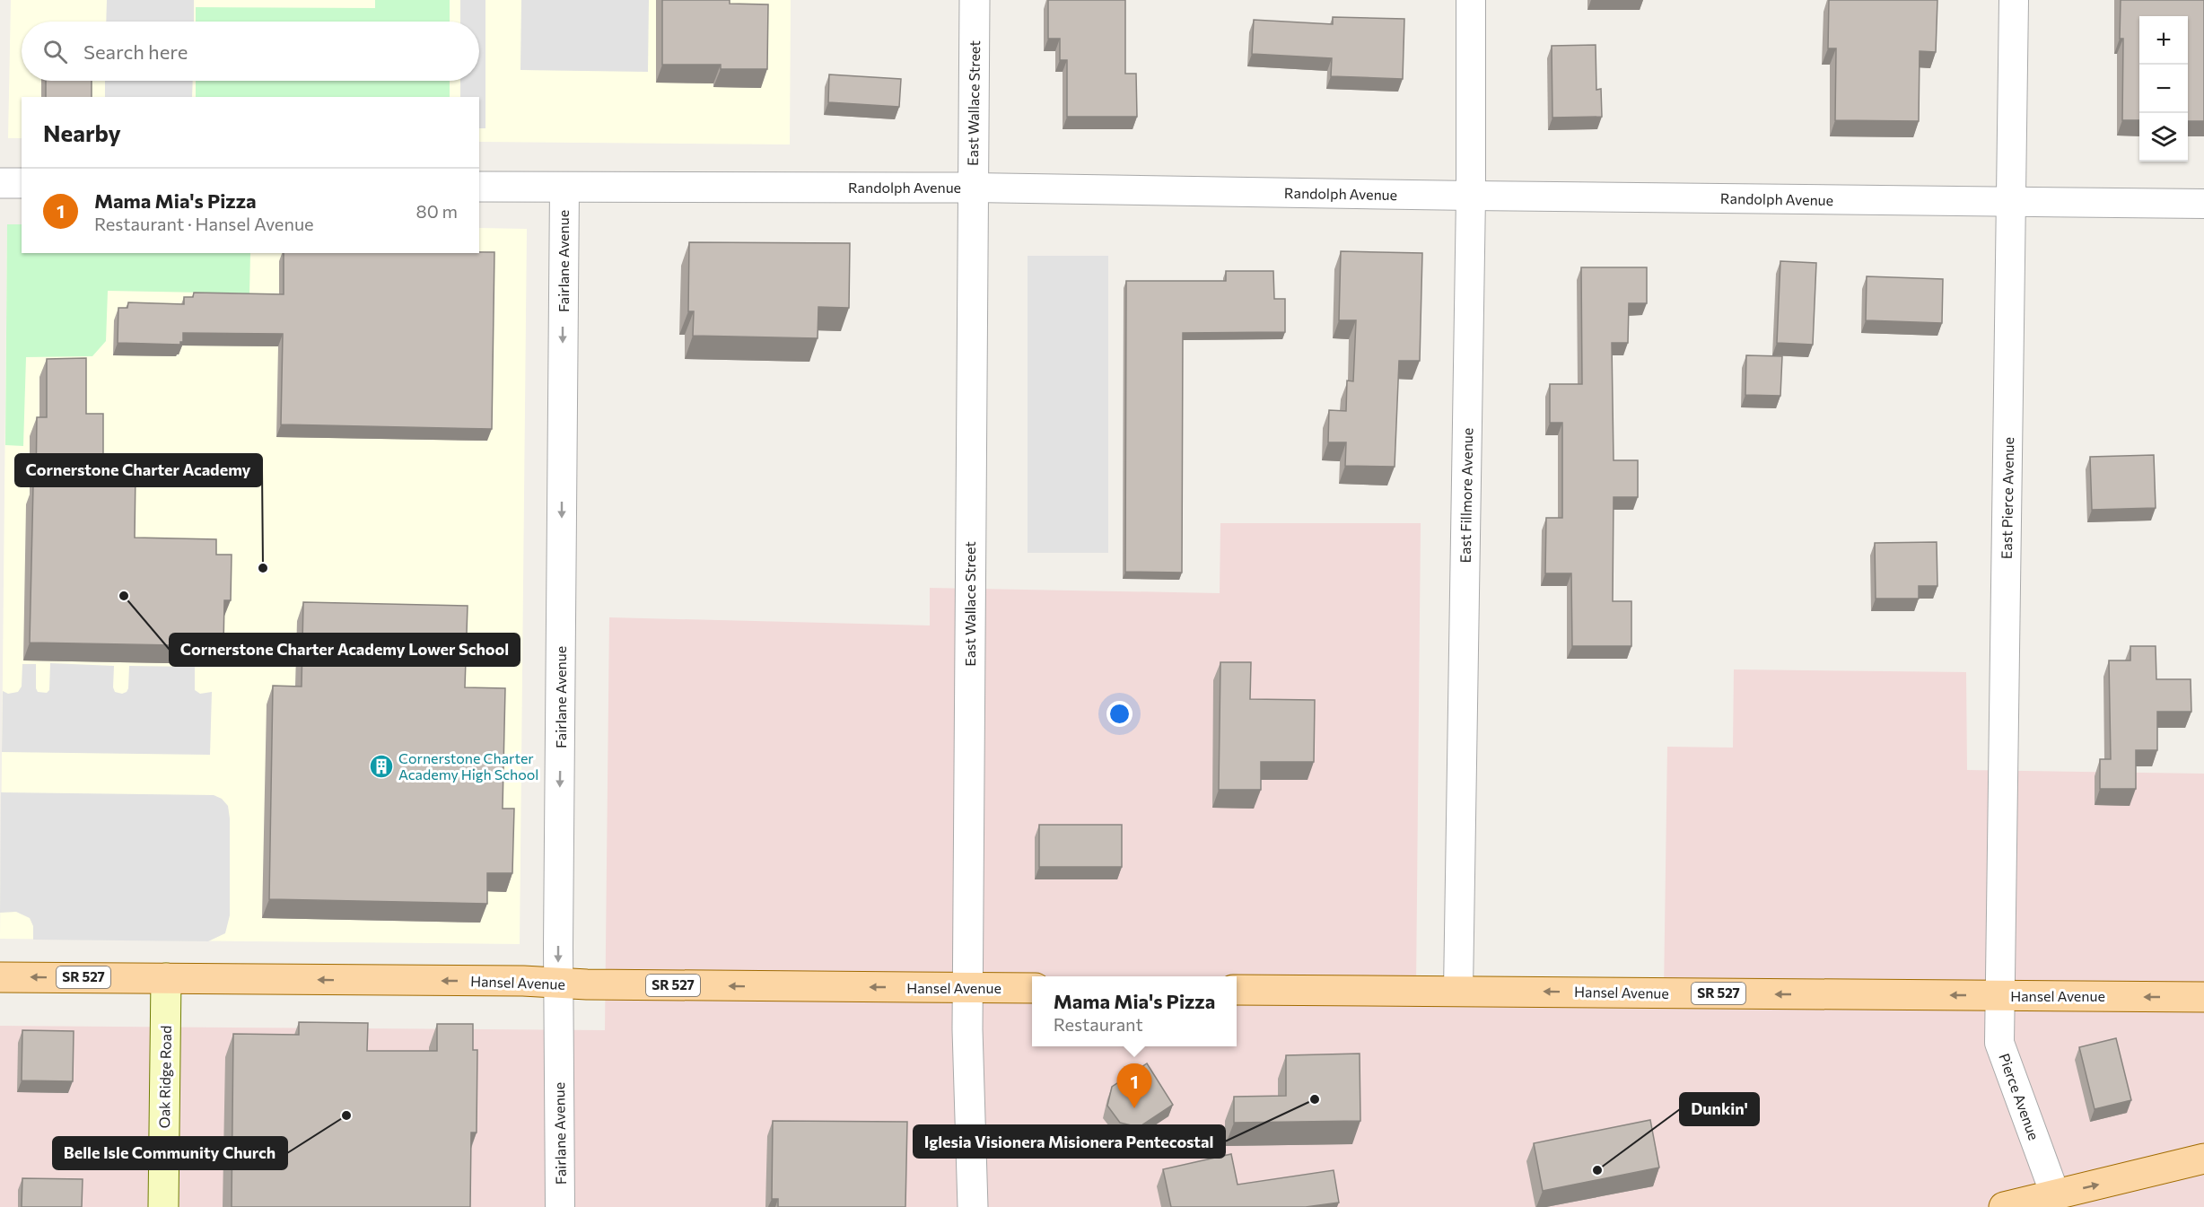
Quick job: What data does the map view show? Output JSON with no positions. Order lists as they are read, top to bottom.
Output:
{
  "streets": {
    "main road": ["SR 527", "Hansel Avenue", "Oak Ridge Road"],
    "street": [
      "East Wallace Street",
      "Randolph Avenue",
      "Fairlane Avenue",
      "East Fillmore Avenue",
      "East Pierce Avenue",
      "Pierce Avenue"
    ]
  },
  "crossings": [
    ["East Wallace Street", "Randolph Avenue"],
    ["East Wallace Street", "Hansel Avenue"],
    ["Randolph Avenue", "Fairlane Avenue"],
    ["Randolph Avenue", "East Fillmore Avenue"],
    ["Randolph Avenue", "East Pierce Avenue"],
    ["Fairlane Avenue", "Hansel Avenue"],
    ["East Fillmore Avenue", "Hansel Avenue"],
    ["East Pierce Avenue", "Hansel Avenue"],
    ["East Pierce Avenue", "Pierce Avenue"],
    ["Hansel Avenue", "Oak Ridge Road"],
    ["Hansel Avenue", "Pierce Avenue"]
  ],
  "one_way": ["Fairlane Avenue", "Hansel Avenue"],
  "places": {
    "other": [
      "Cornerstone Charter Academy",
      "Cornerstone Charter Academy Lower School",
      "Iglesia Visionera Misionera Pentecostal",
      "Belle Isle Community Church",
      "Dunkin'"
    ],
    "building": ["Cornerstone Charter Academy High School"]
  },
  "page": {
    "map_buttons": ["+", "−"],
    "search": "Search here",
    "heading": "Nearby",
    "list": [
      {
        "mark": "1",
        "name": "Mama Mia's Pizza",
        "note": "Restaurant · Hansel Avenue",
        "value": "80 m"
      }
    ],
    "popup": ["Mama Mia's Pizza", "Restaurant"],
    "pins": "1"
  }
}
